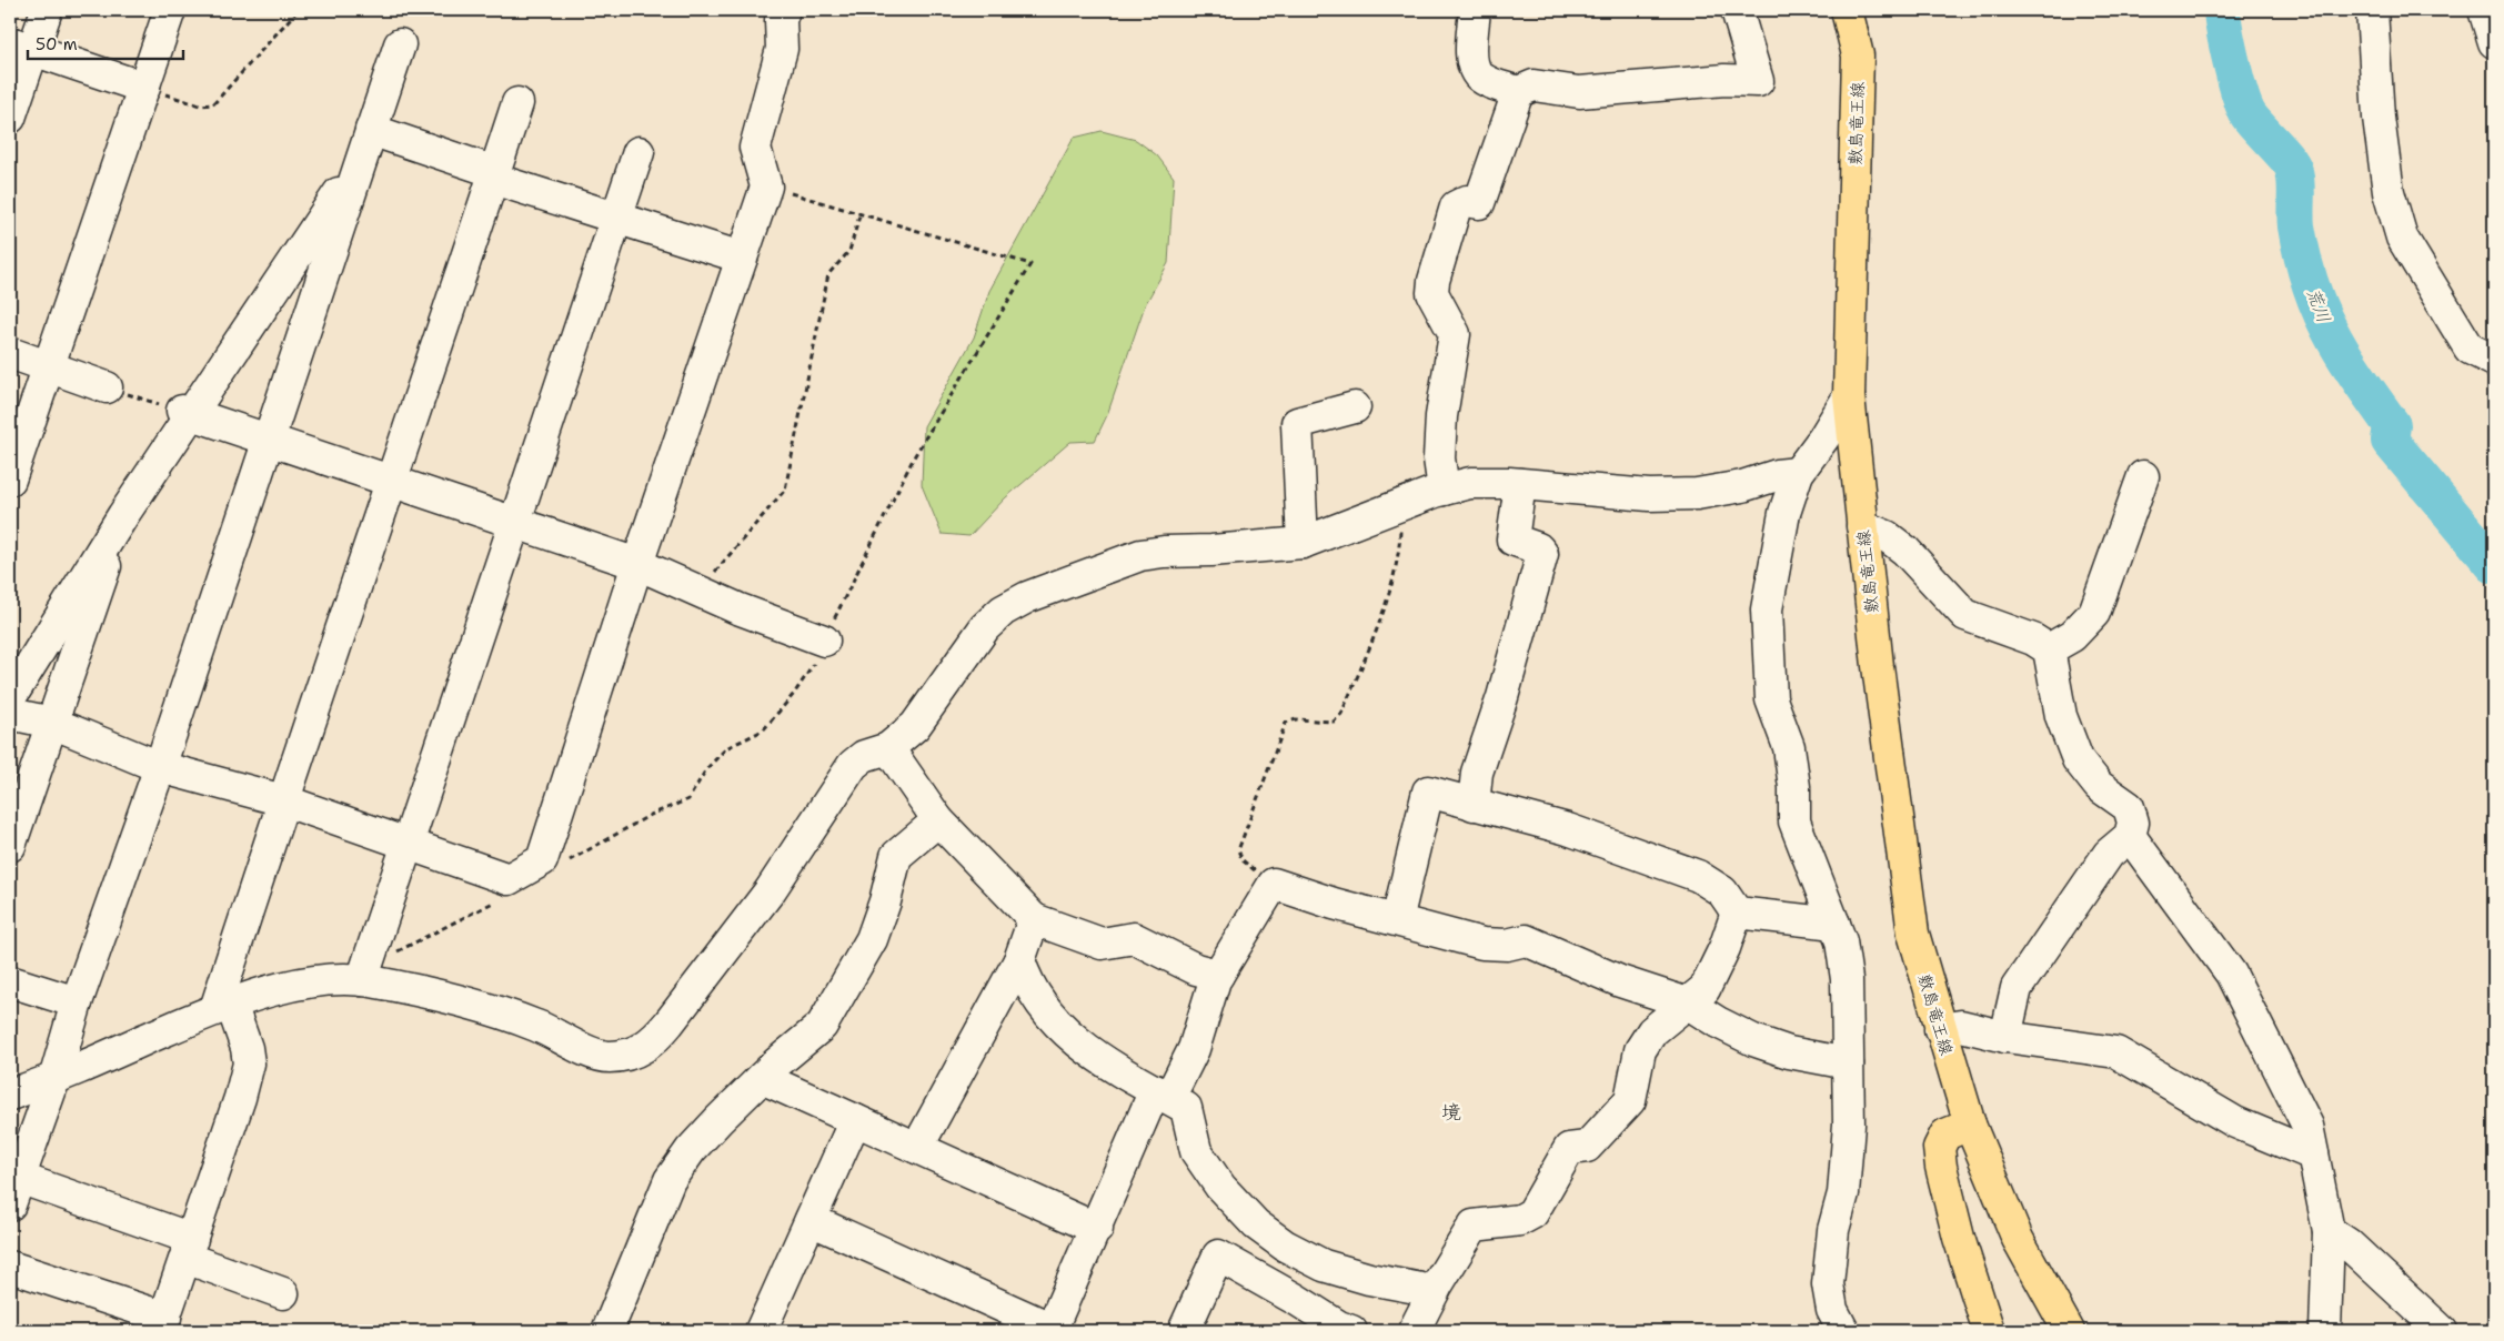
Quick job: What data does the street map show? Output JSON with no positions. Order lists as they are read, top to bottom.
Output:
{
  "streets": {
    "main road": ["敷島竜王線"]
  },
  "districts": ["境"],
  "water": ["荒川"],
  "scale_bar": "50 m"
}
